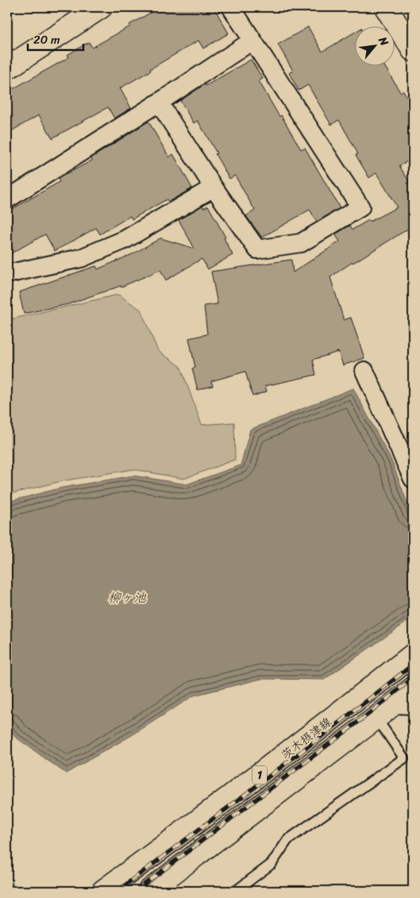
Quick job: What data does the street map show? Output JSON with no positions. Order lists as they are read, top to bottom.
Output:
{
  "streets": {
    "main road": ["茨木摂津線", "1"]
  },
  "water": ["柳ヶ池"],
  "scale_bar": "20 m",
  "north": "top right"
}
